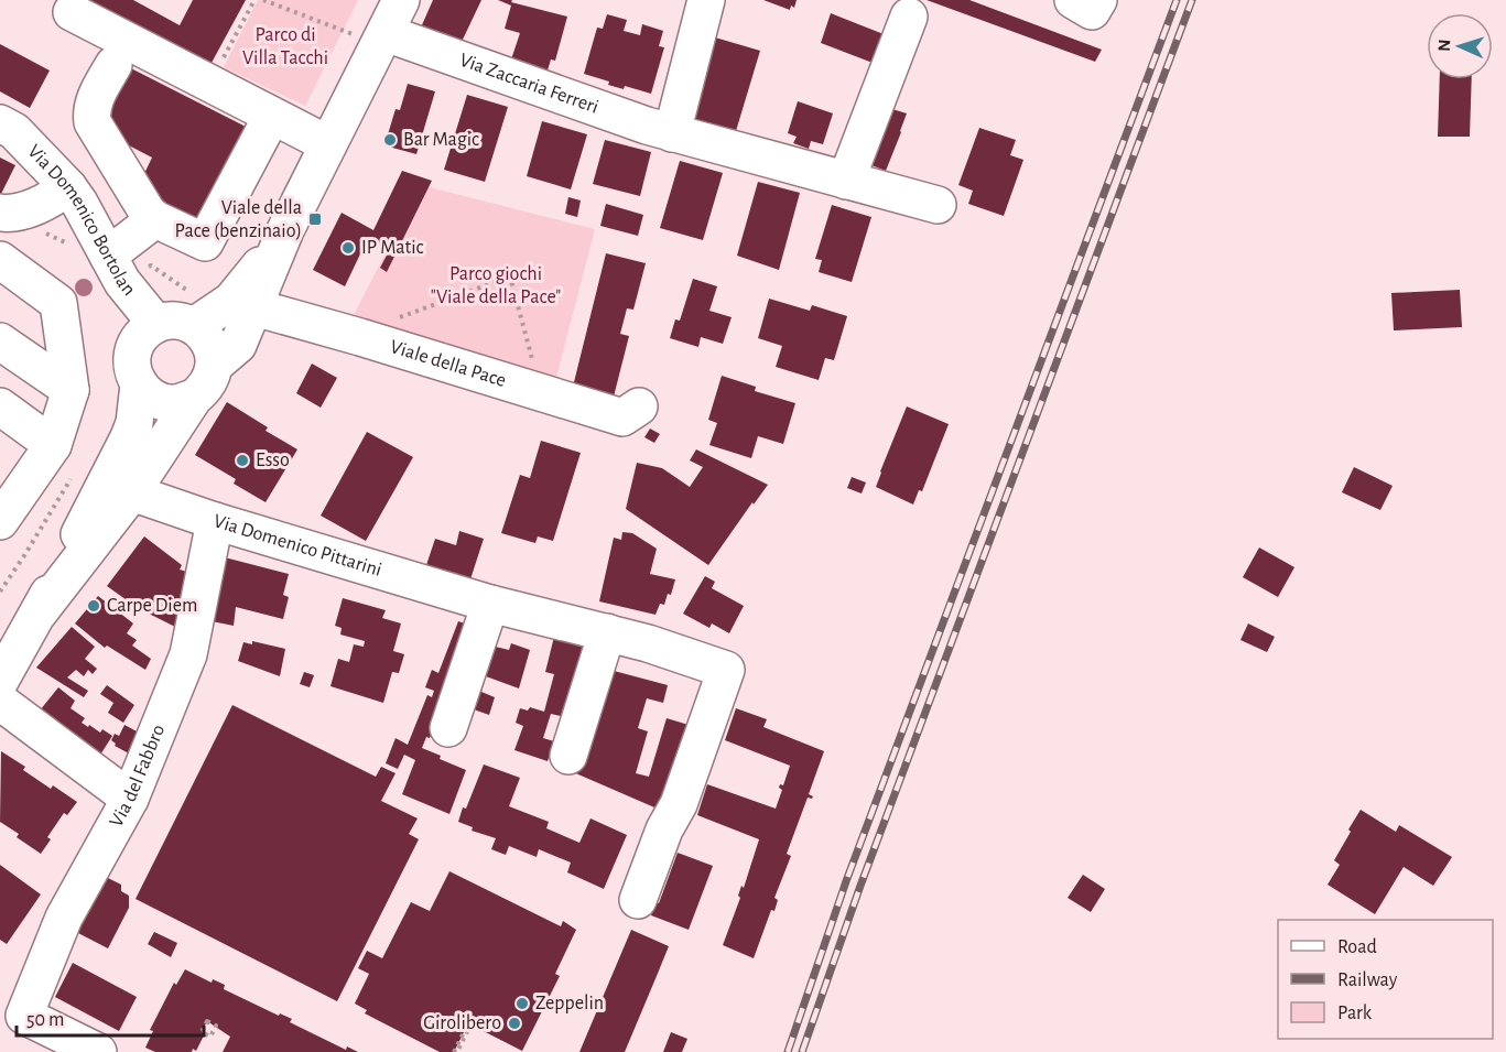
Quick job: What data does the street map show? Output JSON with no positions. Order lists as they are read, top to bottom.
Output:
{
  "streets": {
    "street": [
      "Via Zaccaria Ferreri",
      "Via Domenico Bortolan",
      "Viale della Pace",
      "Via Domenico Pittarini",
      "Via del Fabbro"
    ]
  },
  "crossings": [
    ["Via Domenico Pittarini", "Via del Fabbro"]
  ],
  "parks": ["Parco di Villa Tacchi", "Parco giochi \"Viale della Pace\""],
  "places": {
    "other": [
      "Bar Magic",
      "IP Matic",
      "Esso",
      "Carpe Diem",
      "Zeppelin",
      "Girolibero"
    ],
    "transit": ["Viale della Pace (benzinaio)"]
  },
  "legend": ["Road", "Railway", "Park"],
  "scale_bar": "50 m",
  "north": "left"
}
